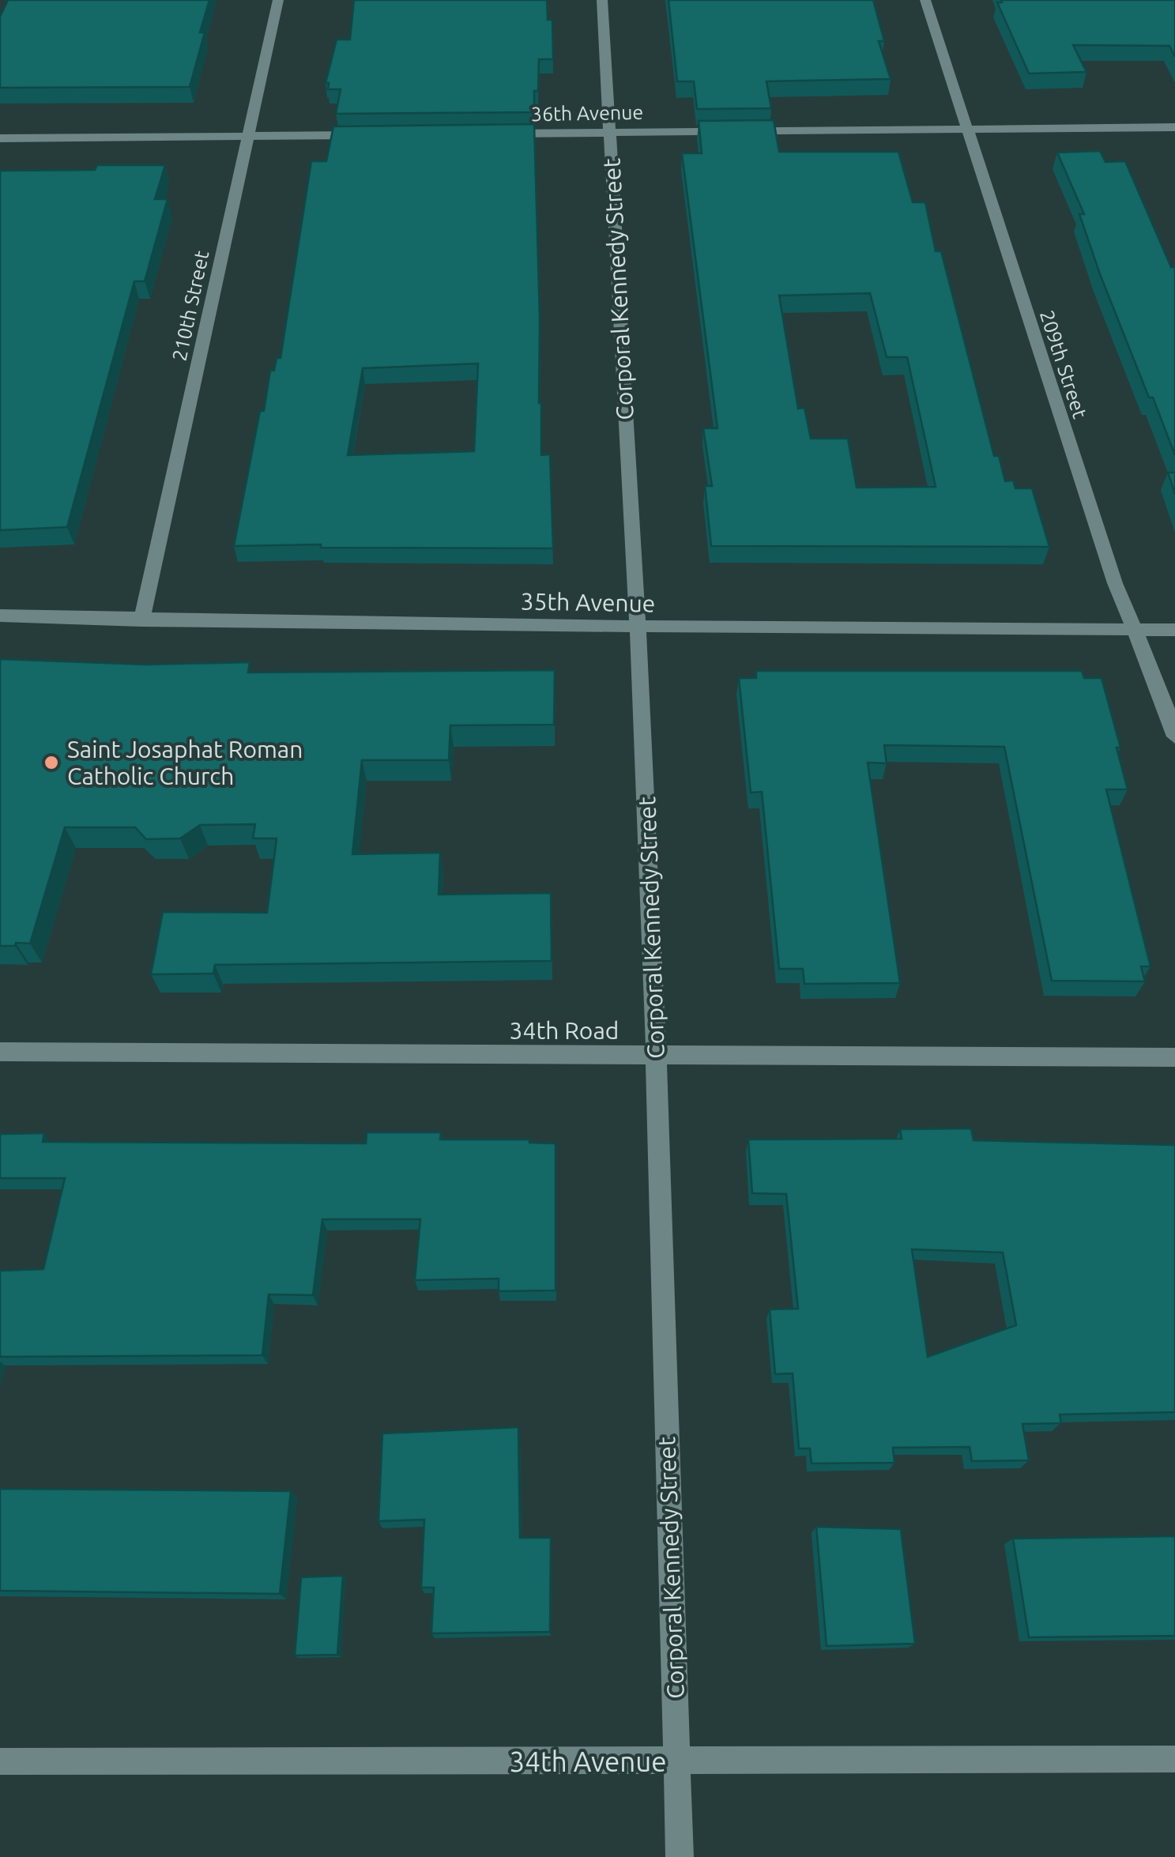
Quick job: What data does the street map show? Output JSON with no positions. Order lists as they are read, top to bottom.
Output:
{
  "streets": {
    "street": [
      "36th Avenue",
      "Corporal Kennedy Street",
      "210th Street",
      "209th Street",
      "35th Avenue",
      "34th Road",
      "34th Avenue"
    ]
  },
  "crossings": [
    ["36th Avenue", "Corporal Kennedy Street"],
    ["36th Avenue", "209th Street"],
    ["Corporal Kennedy Street", "35th Avenue"],
    ["Corporal Kennedy Street", "34th Road"],
    ["Corporal Kennedy Street", "34th Avenue"],
    ["210th Street", "35th Avenue"],
    ["209th Street", "35th Avenue"]
  ],
  "places": ["Saint Josaphat Roman Catholic Church"]
}
